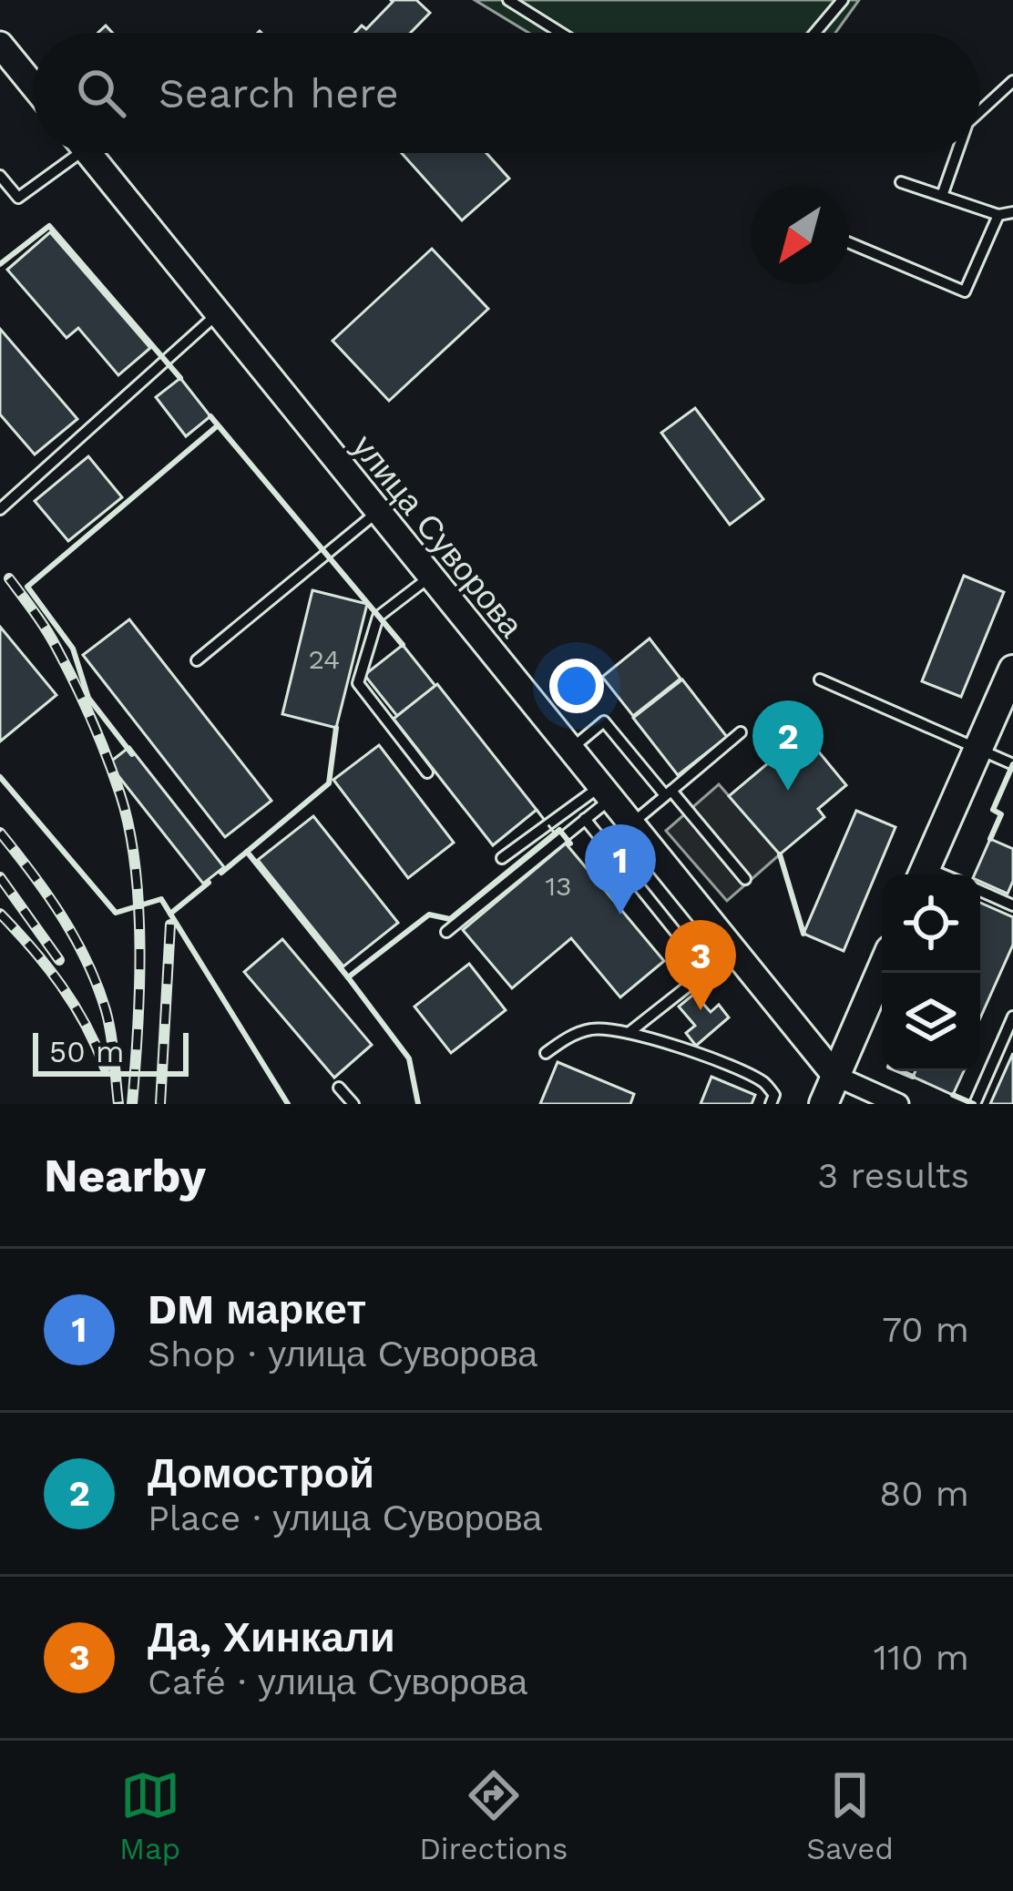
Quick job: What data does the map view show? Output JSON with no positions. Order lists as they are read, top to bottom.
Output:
{
  "streets": {
    "street": ["улица Суворова"]
  },
  "house_numbers": ["24", "13"],
  "scale_bar": "50 m",
  "north": "bottom left",
  "page": {
    "search": "Search here",
    "pins": ["2", "1", "3"],
    "scale": "50 m",
    "heading": ["Nearby", "3 results"],
    "list": [
      {
        "mark": "1",
        "name": "DM маркет",
        "note": "Shop · улица Суворова",
        "value": "70 m"
      },
      {
        "mark": "2",
        "name": "Домострой",
        "note": "Place · улица Суворова",
        "value": "80 m"
      },
      {
        "mark": "3",
        "name": "Да, Хинкали",
        "note": "Café · улица Суворова",
        "value": "110 m"
      }
    ],
    "nav": ["Map", "Directions", "Saved"]
  }
}
